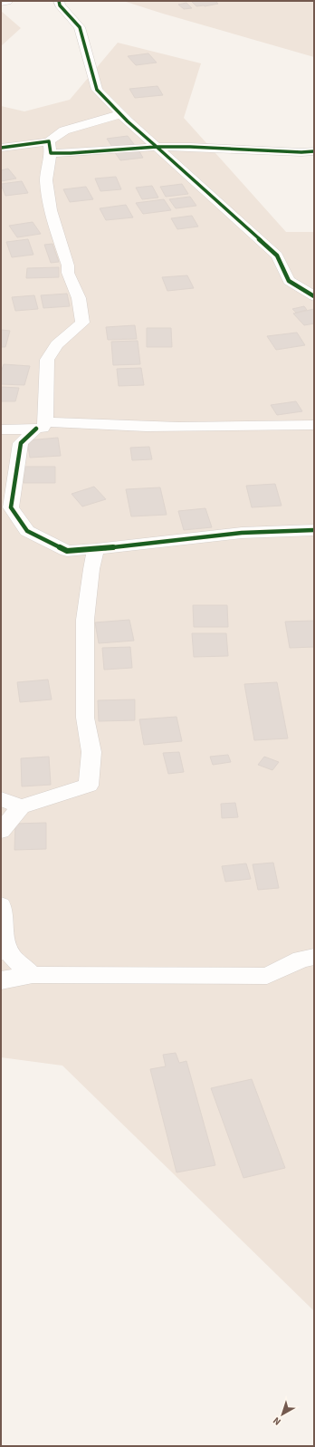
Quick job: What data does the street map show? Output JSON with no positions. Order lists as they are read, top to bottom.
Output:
{
  "north": "bottom left"
}
